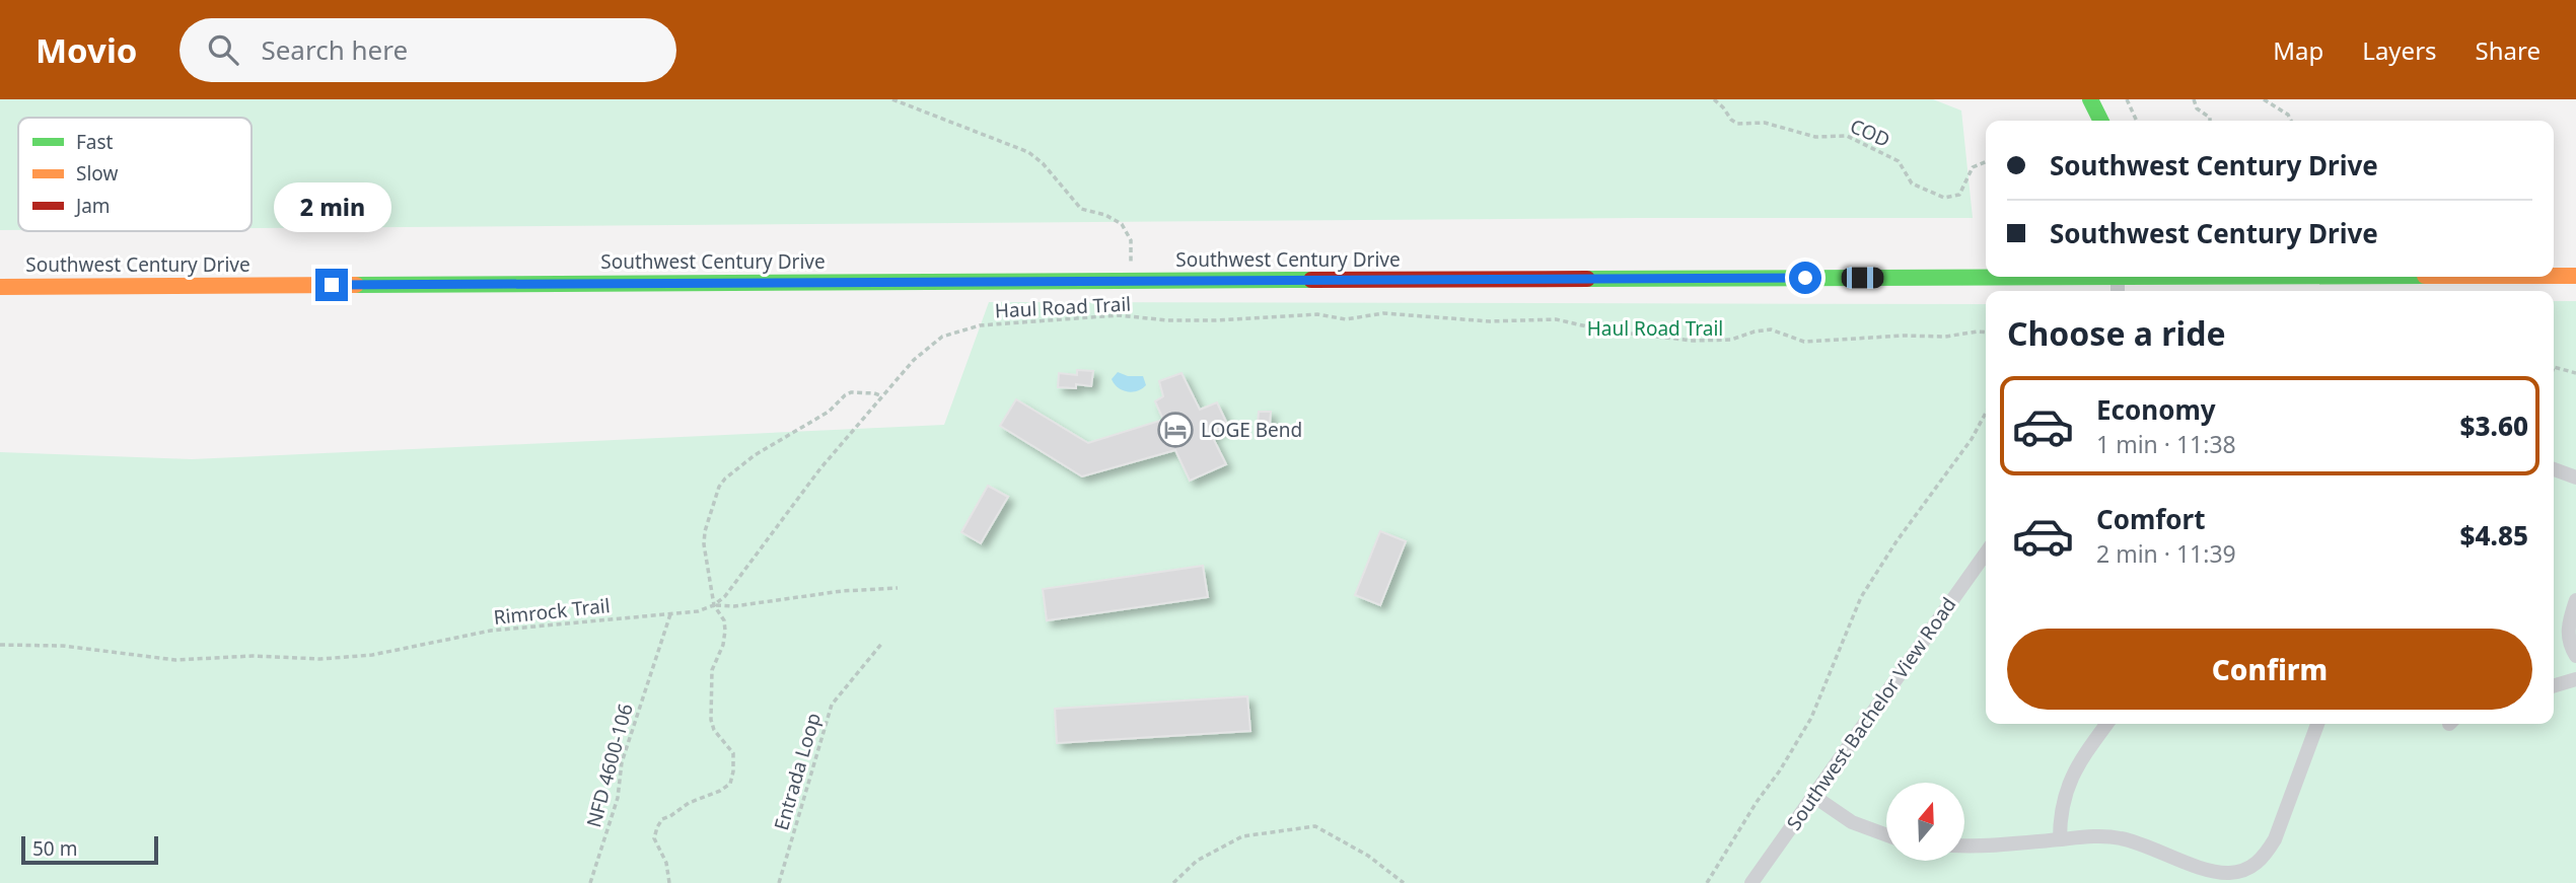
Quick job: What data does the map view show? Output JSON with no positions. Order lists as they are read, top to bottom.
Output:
{
  "streets": {
    "main road": ["Southwest Century Drive"],
    "street": ["Southwest Bachelor View Road"],
    "path": [
      "COD",
      "Haul Road Trail",
      "Rimrock Trail",
      "NFD 4600-106",
      "Entrada Loop"
    ]
  },
  "crossings": [
    ["Rimrock Trail", "NFD 4600-106"]
  ],
  "parks": ["Haul Road Trail"],
  "places": {
    "hotel": ["LOGE Bend"]
  },
  "legend": ["Fast", "Slow", "Jam"],
  "scale_bar": "50 m",
  "north": "top",
  "page": {
    "header": "Movio",
    "search": "Search here",
    "nav": ["Map", "Layers", "Share"],
    "banner": ["Southwest Century Drive", "Southwest Century Drive"],
    "bubble": "2 min",
    "heading": "Choose a ride",
    "list": [
      {
        "name": "Economy",
        "note": "1 min · 11:38",
        "value": "$3.60"
      },
      {
        "name": "Comfort",
        "note": "2 min · 11:39",
        "value": "$4.85"
      }
    ],
    "buttons": "Confirm",
    "scale": "50 m"
  }
}
